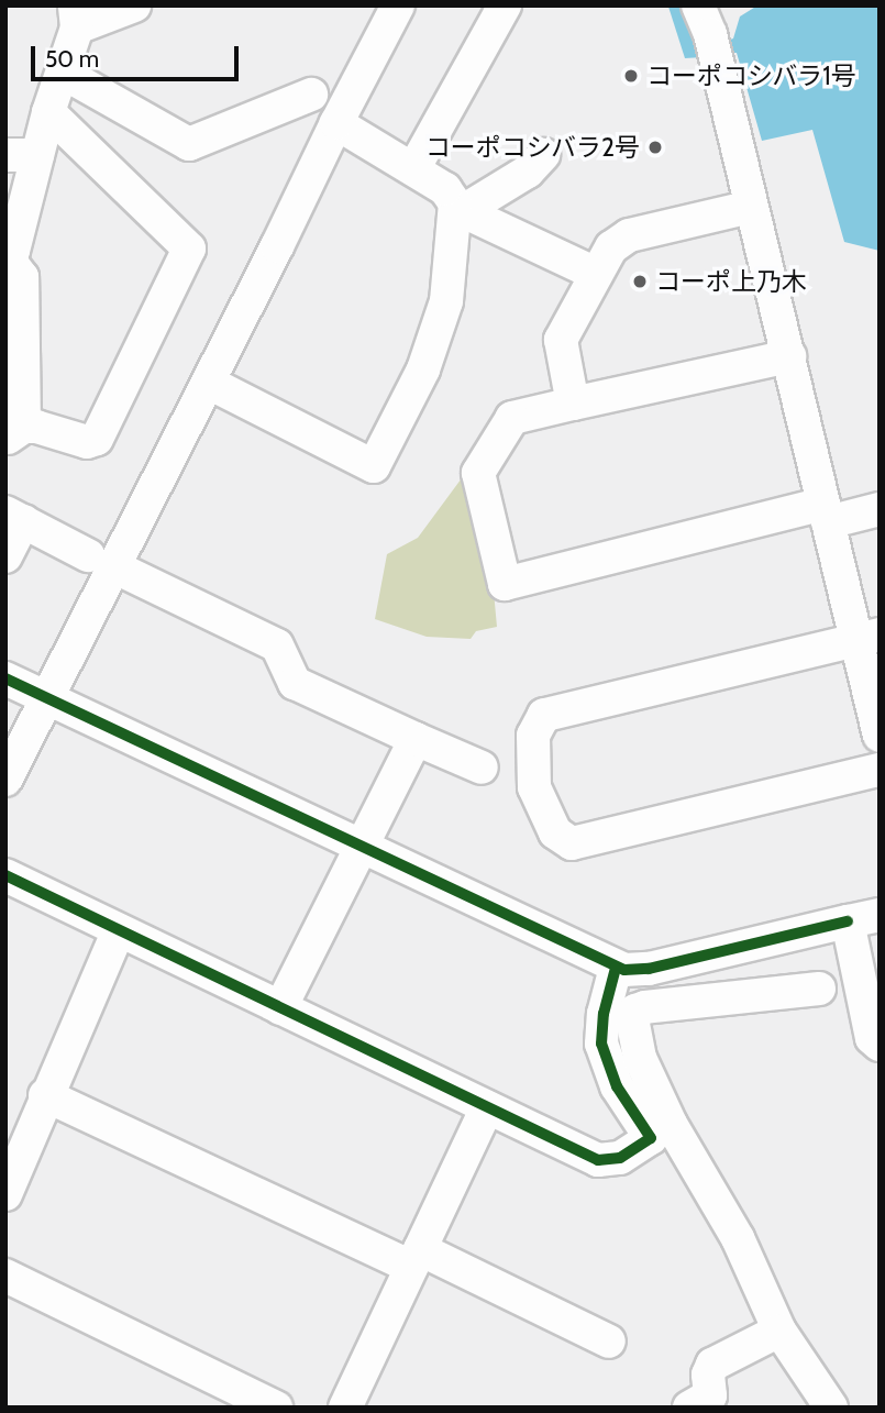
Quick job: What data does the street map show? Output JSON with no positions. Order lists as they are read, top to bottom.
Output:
{
  "places": ["コーポコシバラ1号", "コーポコシバラ2号", "コーポ上乃木"],
  "scale_bar": "50 m"
}
